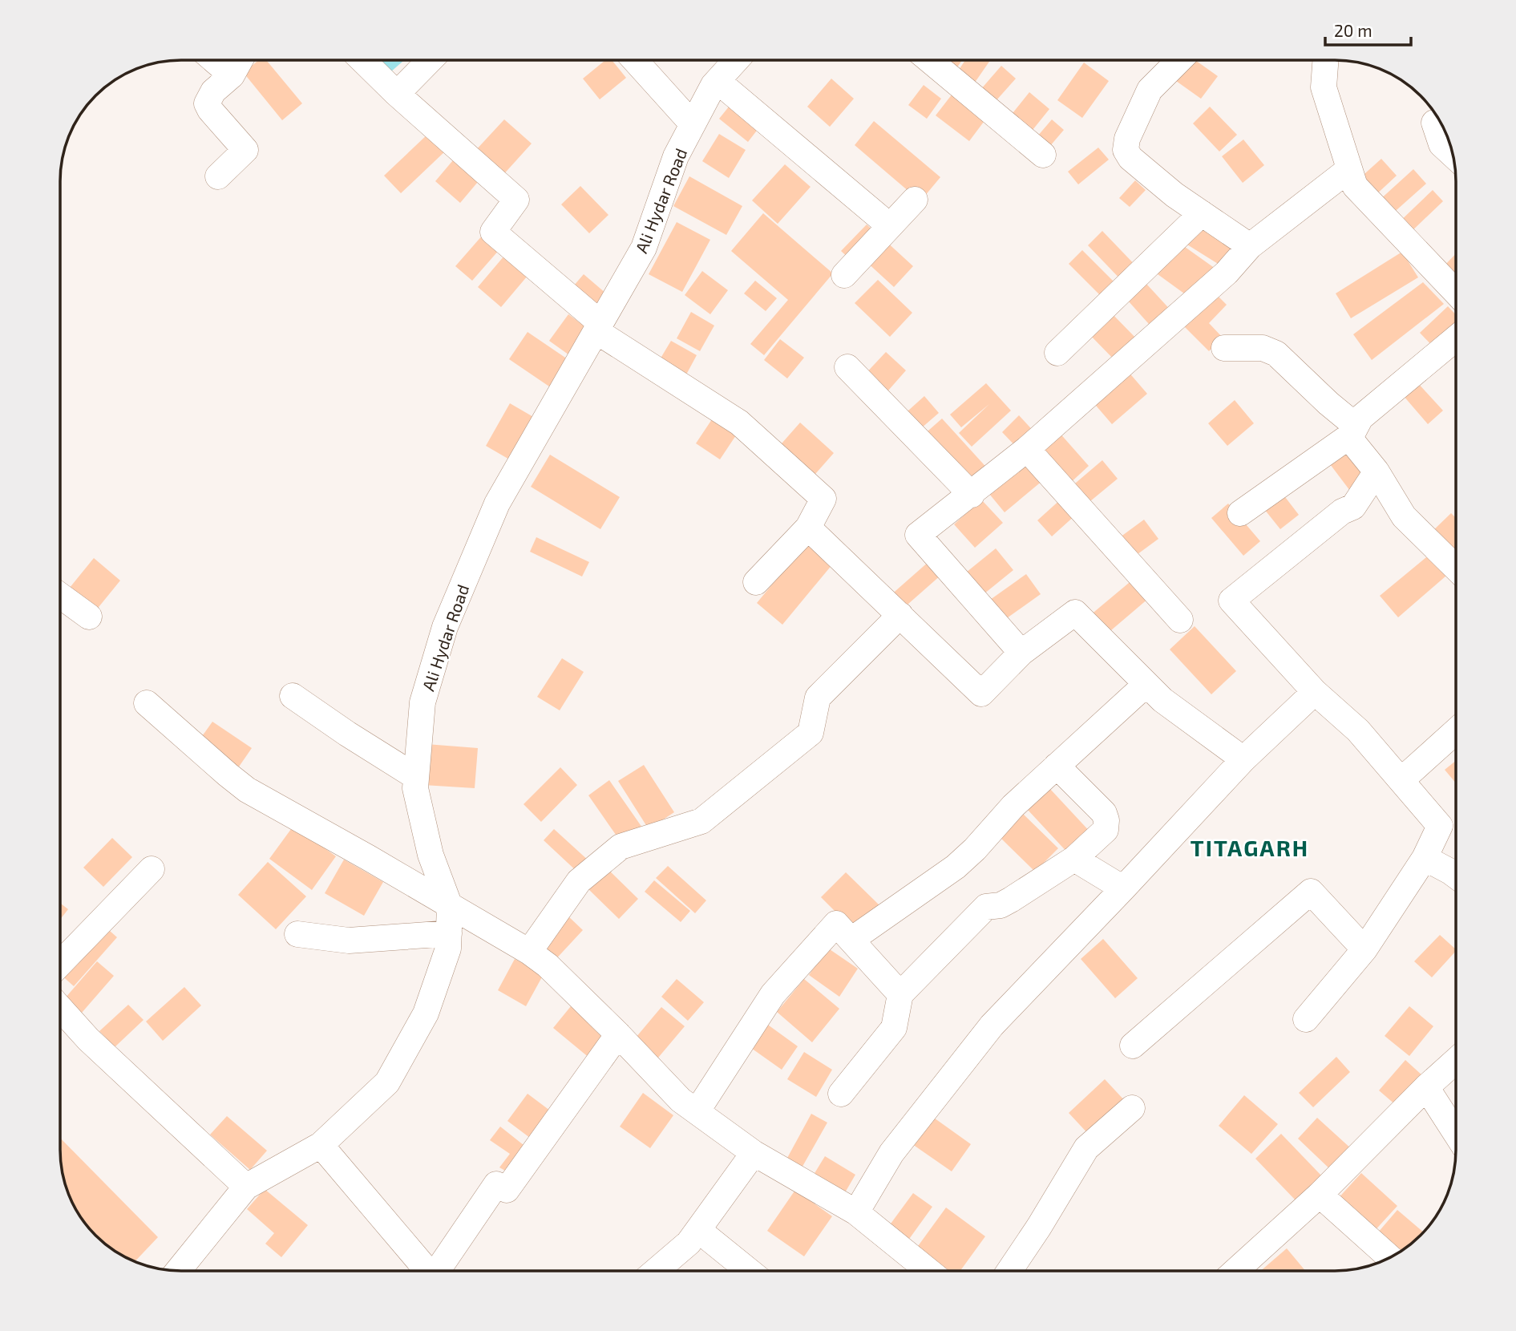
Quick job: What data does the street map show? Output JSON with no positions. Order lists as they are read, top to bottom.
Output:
{
  "streets": {
    "street": ["Ali Hydar Road"]
  },
  "districts": ["TITAGARH"],
  "scale_bar": "20 m"
}
